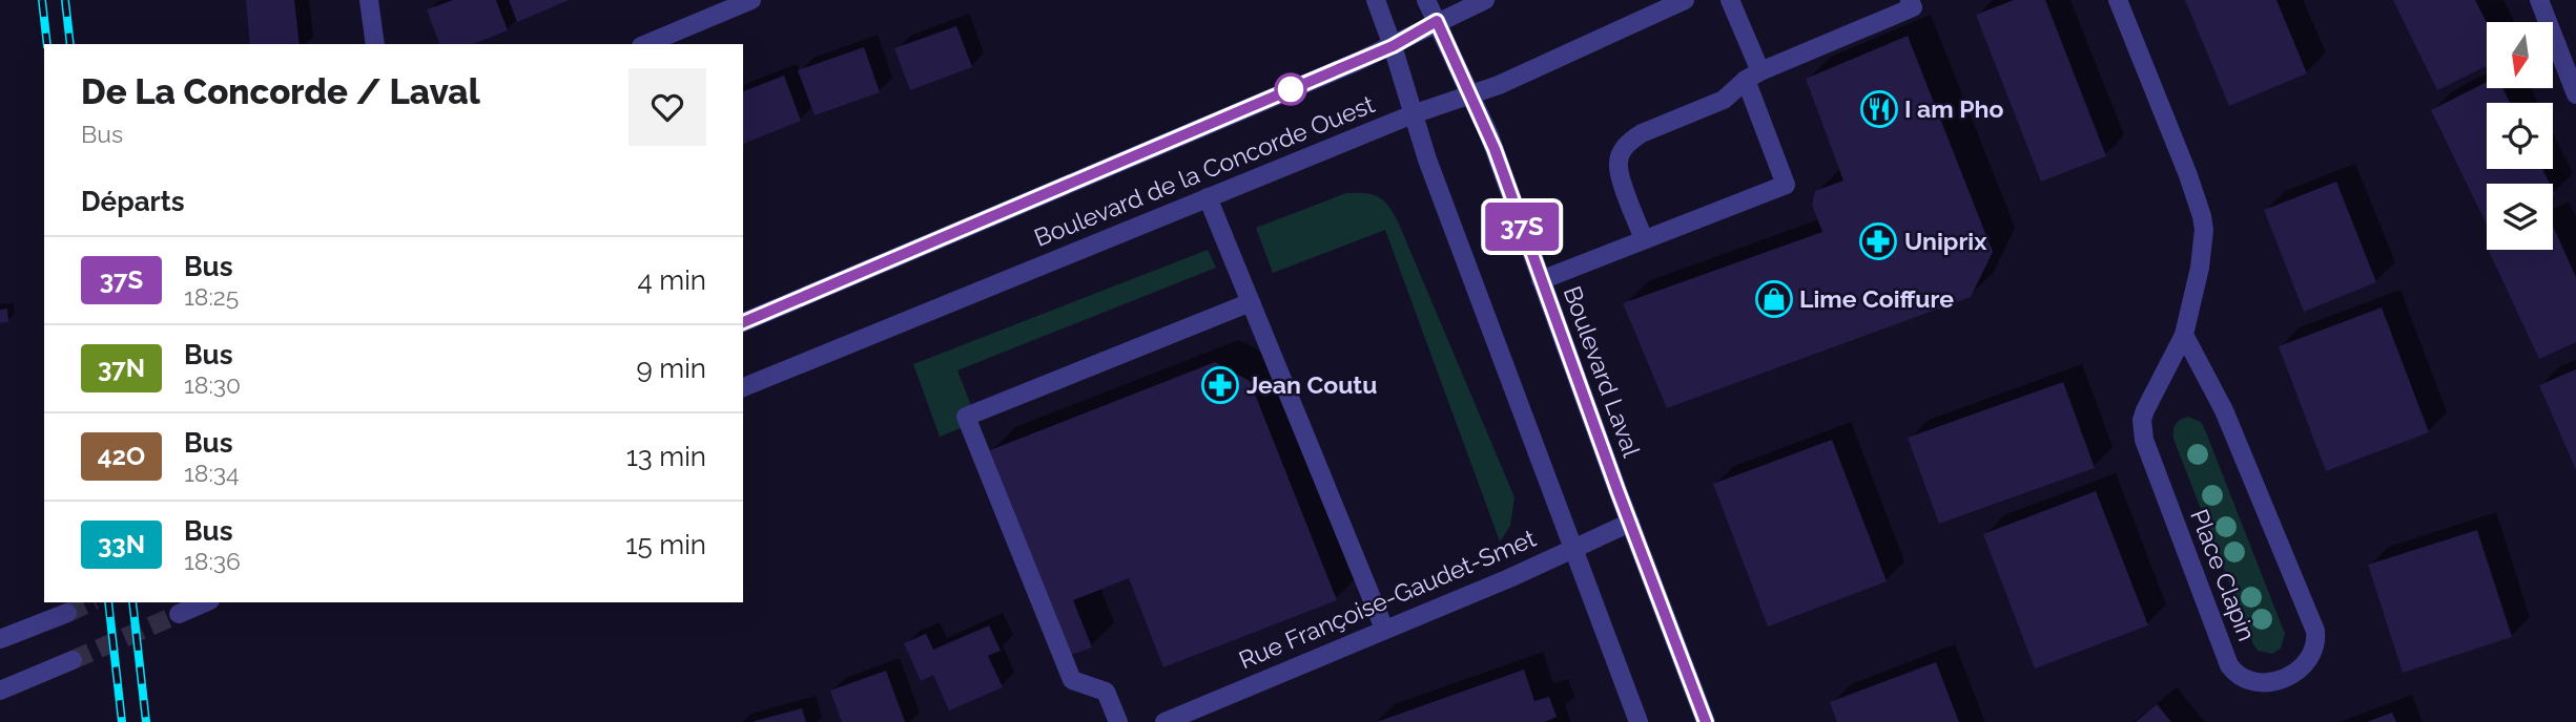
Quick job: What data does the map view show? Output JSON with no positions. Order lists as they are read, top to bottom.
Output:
{
  "streets": {
    "street": [
      "Boulevard de la Concorde Ouest",
      "Boulevard Laval",
      "Place Clapin",
      "Rue Françoise-Gaudet-Smet"
    ]
  },
  "crossings": [
    ["Boulevard de la Concorde Ouest", "Boulevard Laval"],
    ["Boulevard Laval", "Rue Françoise-Gaudet-Smet"]
  ],
  "places": {
    "restaurant": ["I am Pho"],
    "pharmacy": ["Uniprix", "Jean Coutu"],
    "shop": ["Lime Coiffure"]
  },
  "lines": ["bus line 37S"],
  "north": "bottom",
  "page": {
    "on_map": "37S",
    "heading": [
      ["De La Concorde / Laval", "Bus"],
      "Départs"
    ],
    "list": [
      {
        "mark": "37S",
        "name": "Bus",
        "note": "18:25",
        "value": "4 min"
      },
      {
        "mark": "37N",
        "name": "Bus",
        "note": "18:30",
        "value": "9 min"
      },
      {
        "mark": "42O",
        "name": "Bus",
        "note": "18:34",
        "value": "13 min"
      },
      {
        "mark": "33N",
        "name": "Bus",
        "note": "18:36",
        "value": "15 min"
      }
    ]
  }
}
